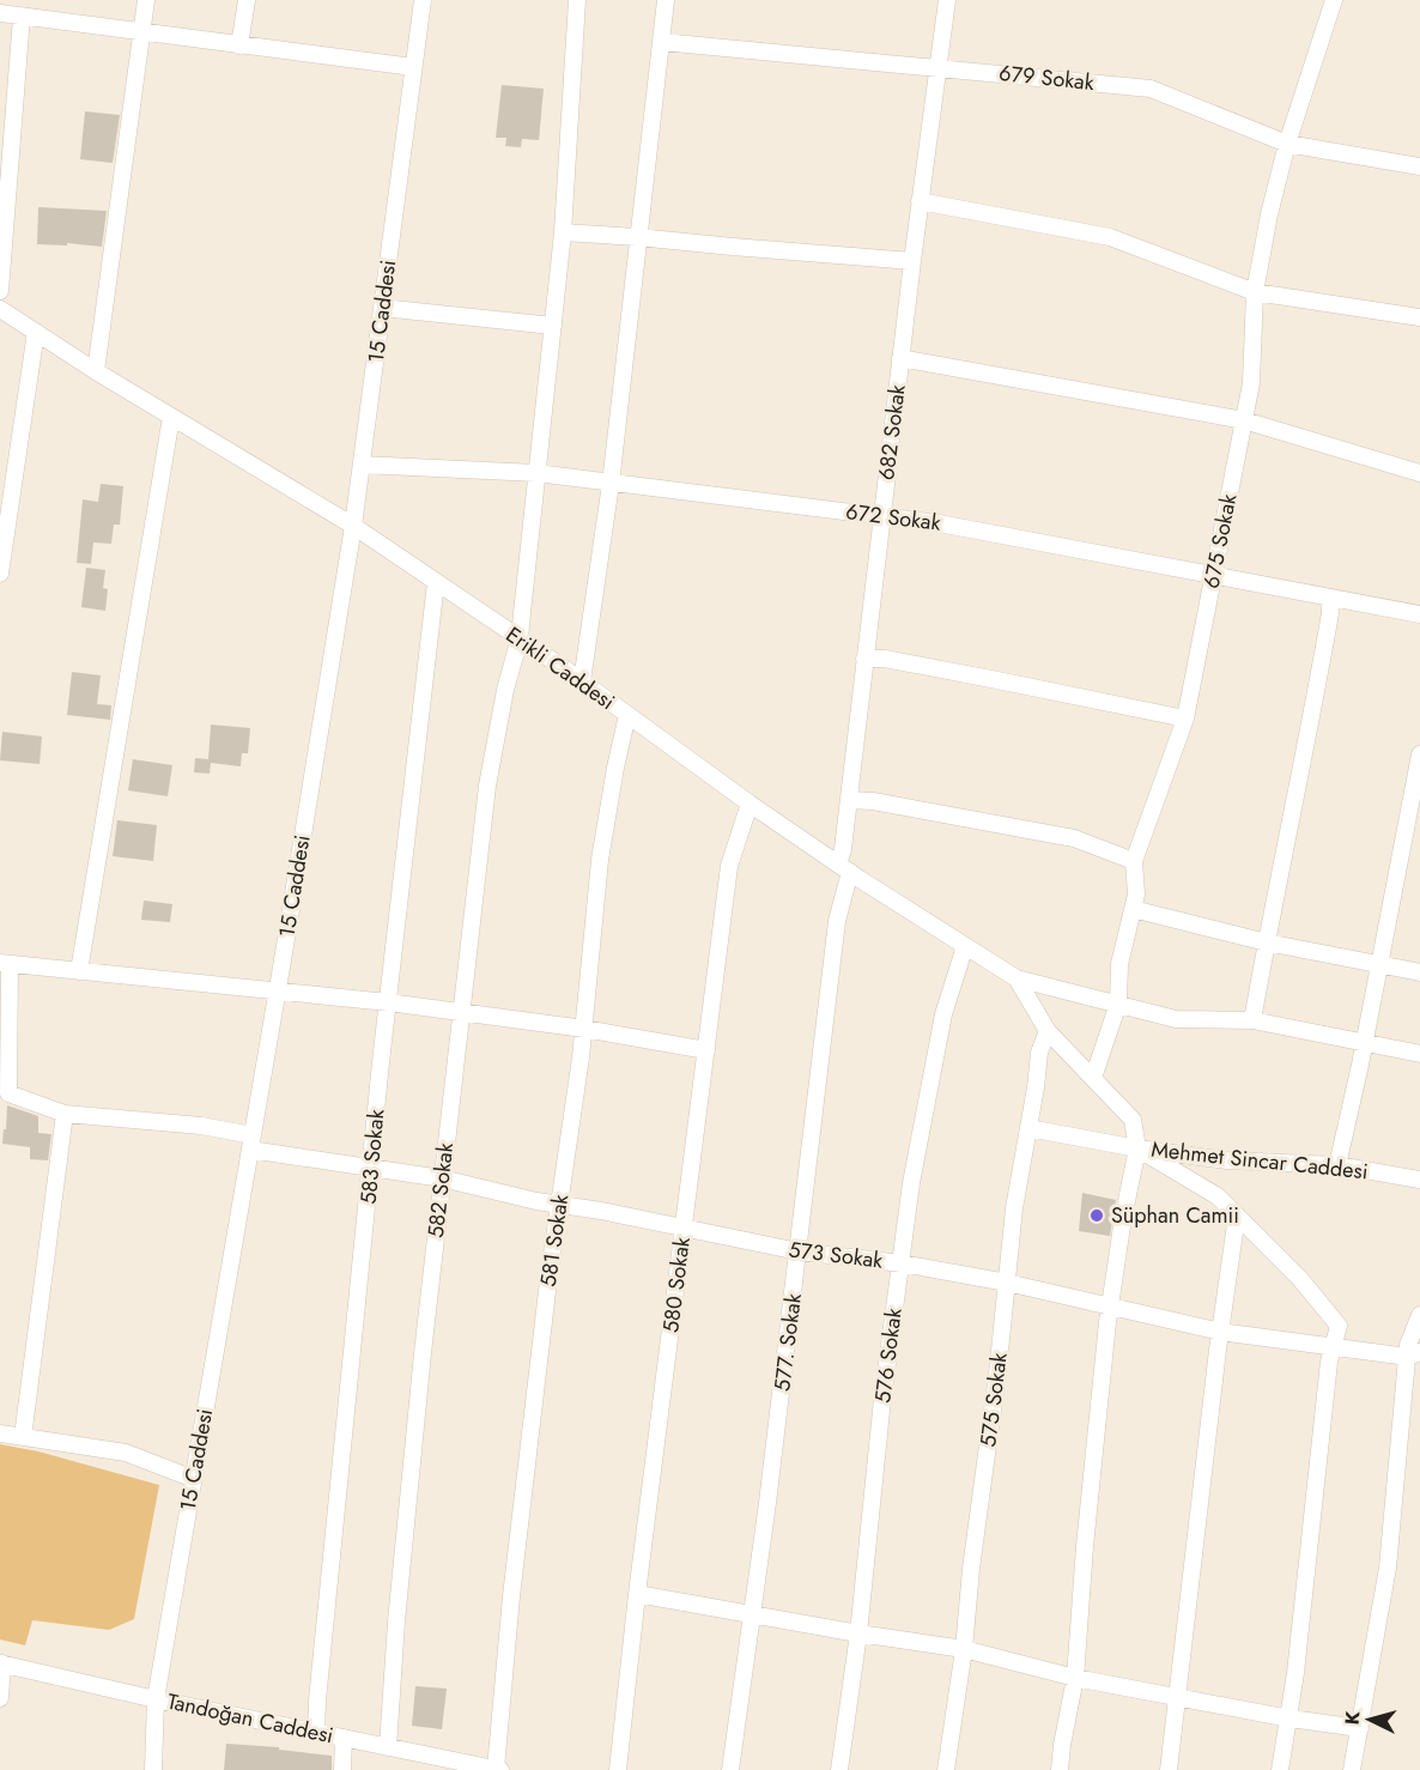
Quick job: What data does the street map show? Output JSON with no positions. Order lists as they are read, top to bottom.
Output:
{
  "streets": {
    "street": [
      "679 Sokak",
      "15 Caddesi",
      "682 Sokak",
      "672 Sokak",
      "675 Sokak",
      "Erikli Caddesi",
      "583 Sokak",
      "Mehmet Sincar Caddesi",
      "582 Sokak",
      "581 Sokak",
      "573 Sokak",
      "580 Sokak",
      "577. Sokak",
      "576 Sokak",
      "575 Sokak",
      "Tandoğan Caddesi"
    ]
  },
  "crossings": [
    ["679 Sokak", "682 Sokak"],
    ["679 Sokak", "675 Sokak"],
    ["15 Caddesi", "672 Sokak"],
    ["15 Caddesi", "Erikli Caddesi"],
    ["15 Caddesi", "573 Sokak"],
    ["15 Caddesi", "Tandoğan Caddesi"],
    ["682 Sokak", "672 Sokak"],
    ["682 Sokak", "Erikli Caddesi"],
    ["682 Sokak", "577. Sokak"],
    ["672 Sokak", "675 Sokak"],
    ["672 Sokak", "582 Sokak"],
    ["675 Sokak", "Mehmet Sincar Caddesi"],
    ["Erikli Caddesi", "583 Sokak"],
    ["Erikli Caddesi", "Mehmet Sincar Caddesi"],
    ["Erikli Caddesi", "582 Sokak"],
    ["Erikli Caddesi", "581 Sokak"],
    ["Erikli Caddesi", "580 Sokak"],
    ["Erikli Caddesi", "577. Sokak"],
    ["Erikli Caddesi", "576 Sokak"],
    ["583 Sokak", "573 Sokak"],
    ["583 Sokak", "Tandoğan Caddesi"],
    ["Mehmet Sincar Caddesi", "575 Sokak"],
    ["582 Sokak", "573 Sokak"],
    ["582 Sokak", "Tandoğan Caddesi"],
    ["581 Sokak", "573 Sokak"],
    ["581 Sokak", "Tandoğan Caddesi"],
    ["573 Sokak", "580 Sokak"],
    ["573 Sokak", "577. Sokak"],
    ["573 Sokak", "576 Sokak"],
    ["573 Sokak", "575 Sokak"]
  ],
  "places": ["Süphan Camii"],
  "north": "left"
}
